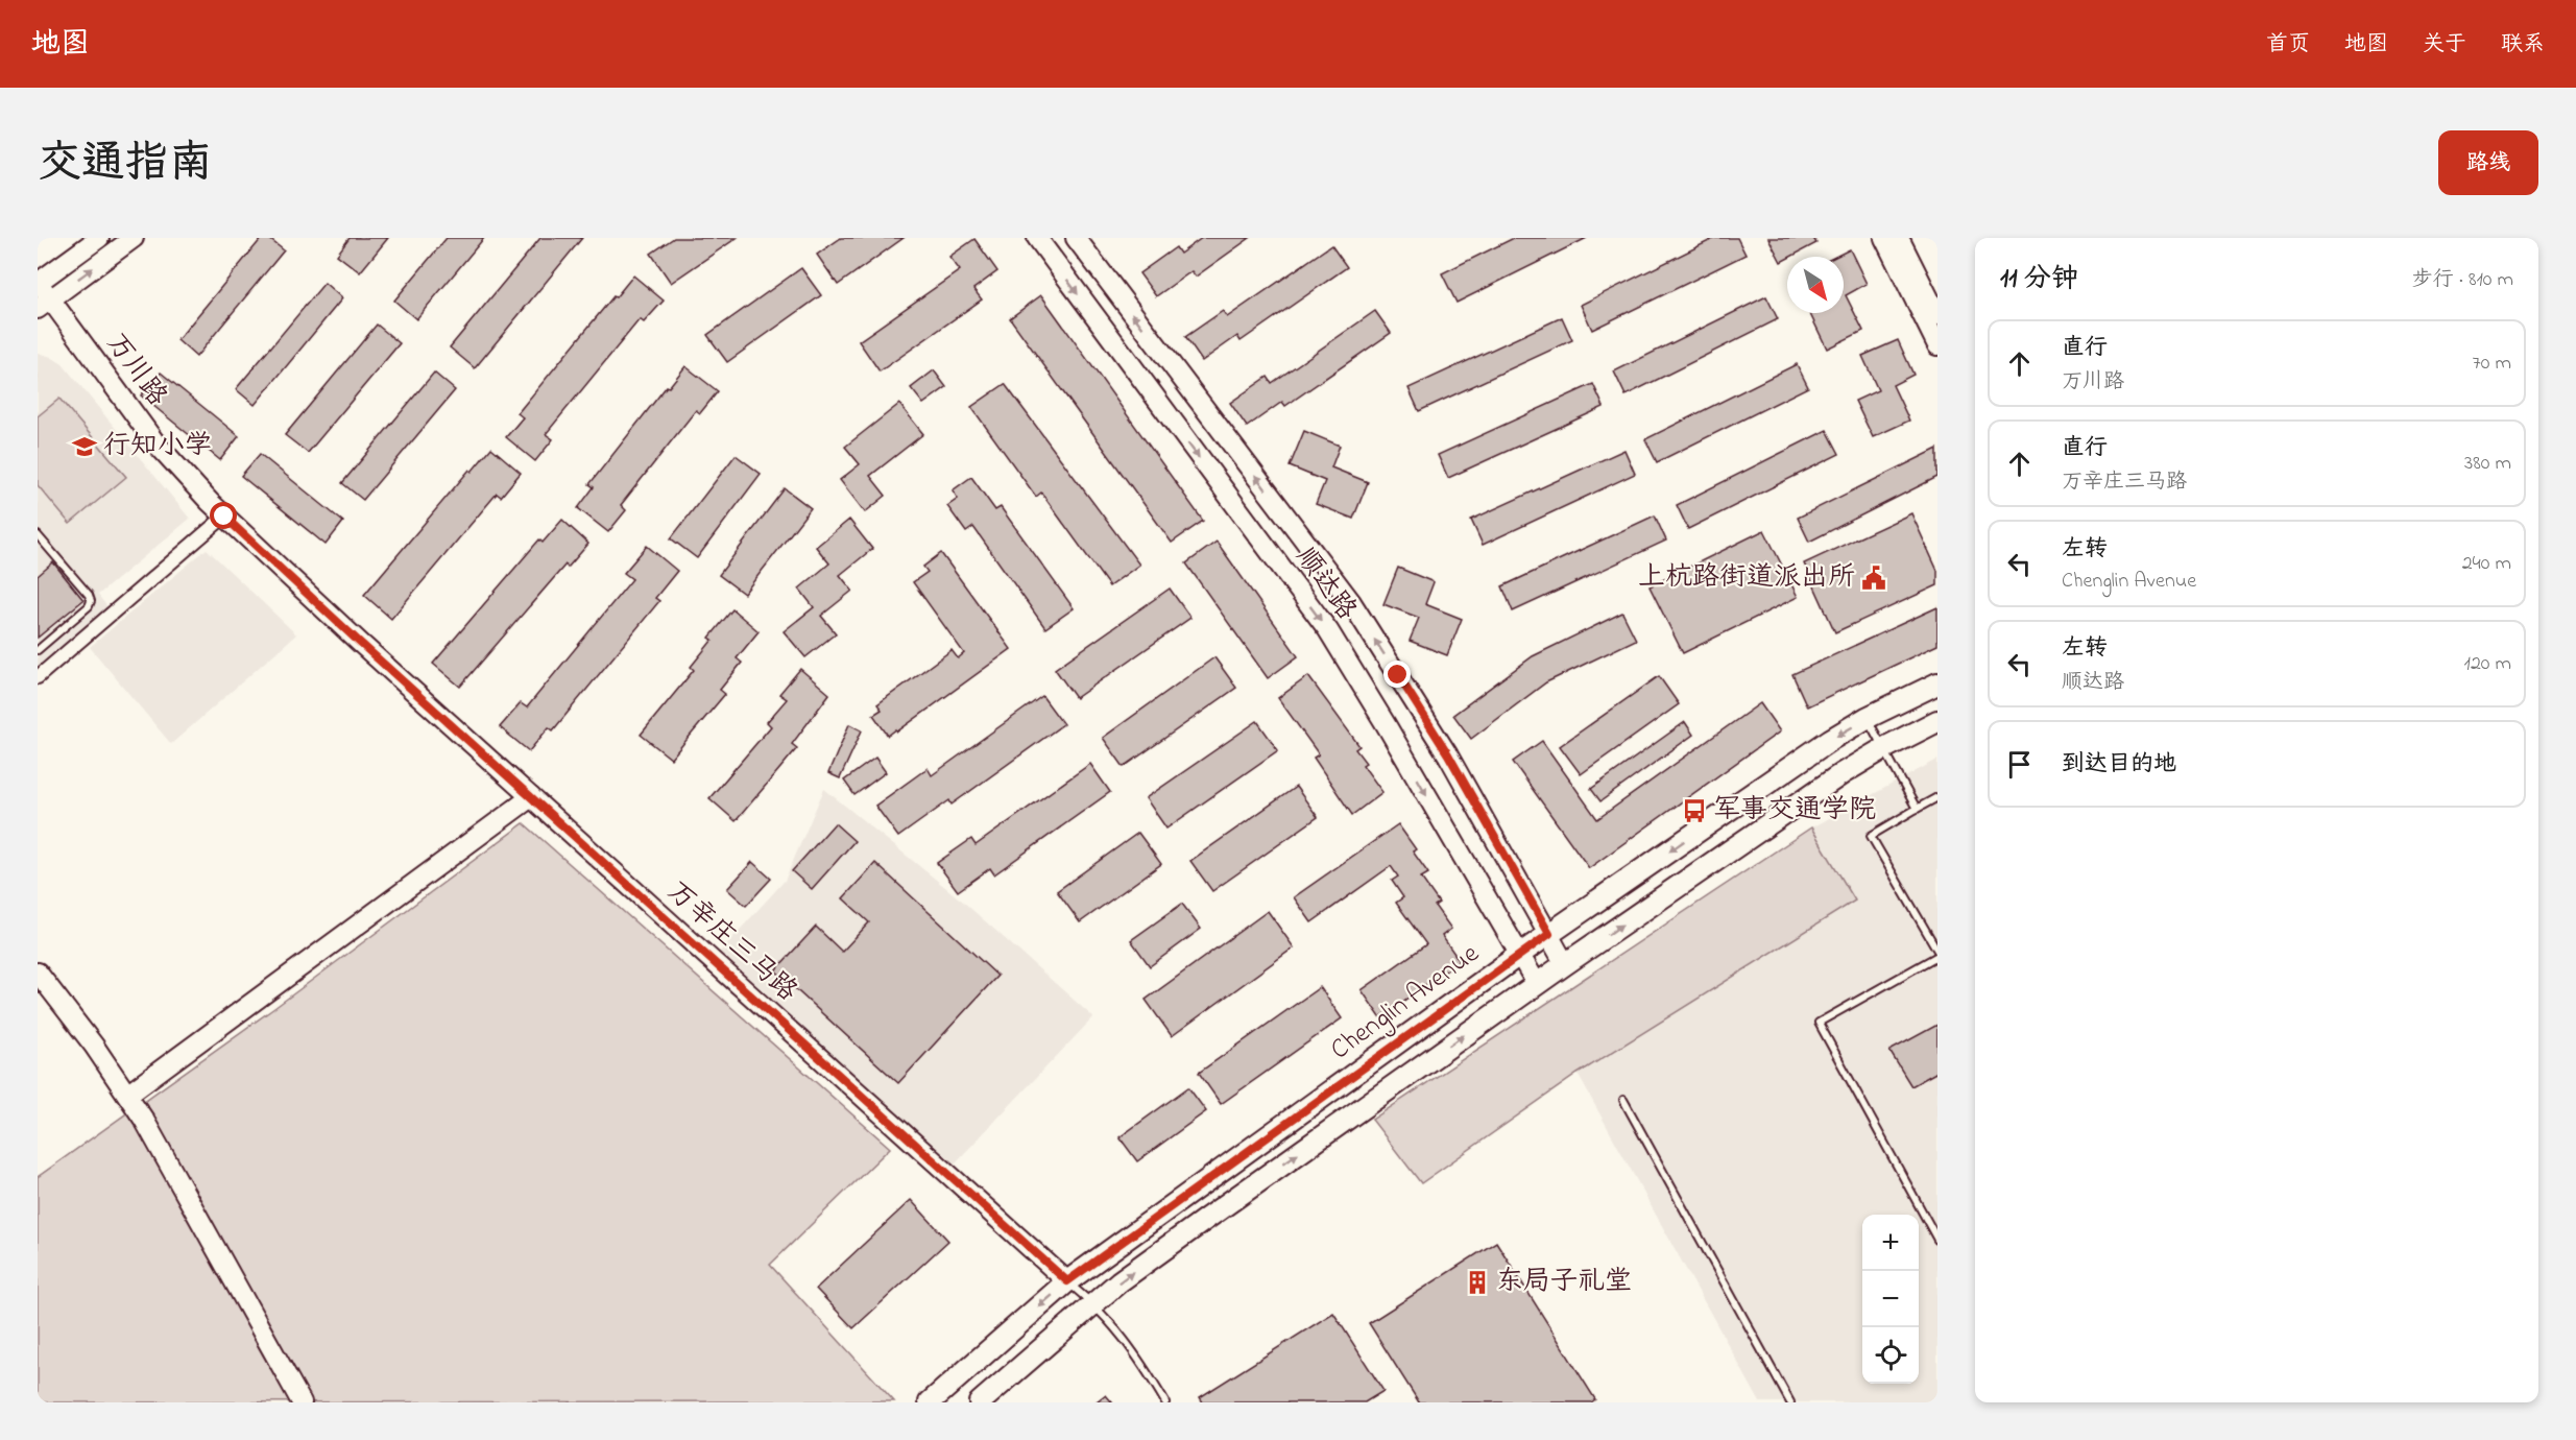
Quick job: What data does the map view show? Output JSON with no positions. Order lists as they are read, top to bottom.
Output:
{
  "streets": {
    "main road": ["Chenglin Avenue"],
    "street": ["万川路", "顺达路", "万辛庄三马路"]
  },
  "crossings": [
    ["万川路", "万辛庄三马路"],
    ["顺达路", "Chenglin Avenue"],
    ["万辛庄三马路", "Chenglin Avenue"]
  ],
  "places": {
    "school or university": ["行知小学"],
    "public building": ["上杭路街道派出所"],
    "bus stop": ["军事交通学院"],
    "building": ["东局子礼堂"]
  },
  "north": "bottom right",
  "page": {
    "header": "地图",
    "nav": [
      "首页",
      "地图",
      "关于",
      "联系"
    ],
    "title": "交通指南",
    "buttons": "路线",
    "heading": ["11 分钟", "步行 · 810 m"],
    "list": [
      ["直行", "万川路", "70 m"],
      ["直行", "万辛庄三马路", "380 m"],
      ["左转", "Chenglin Avenue", "240 m"],
      ["左转", "顺达路", "120 m"],
      "到达目的地"
    ],
    "map_buttons": ["+", "−"]
  }
}
